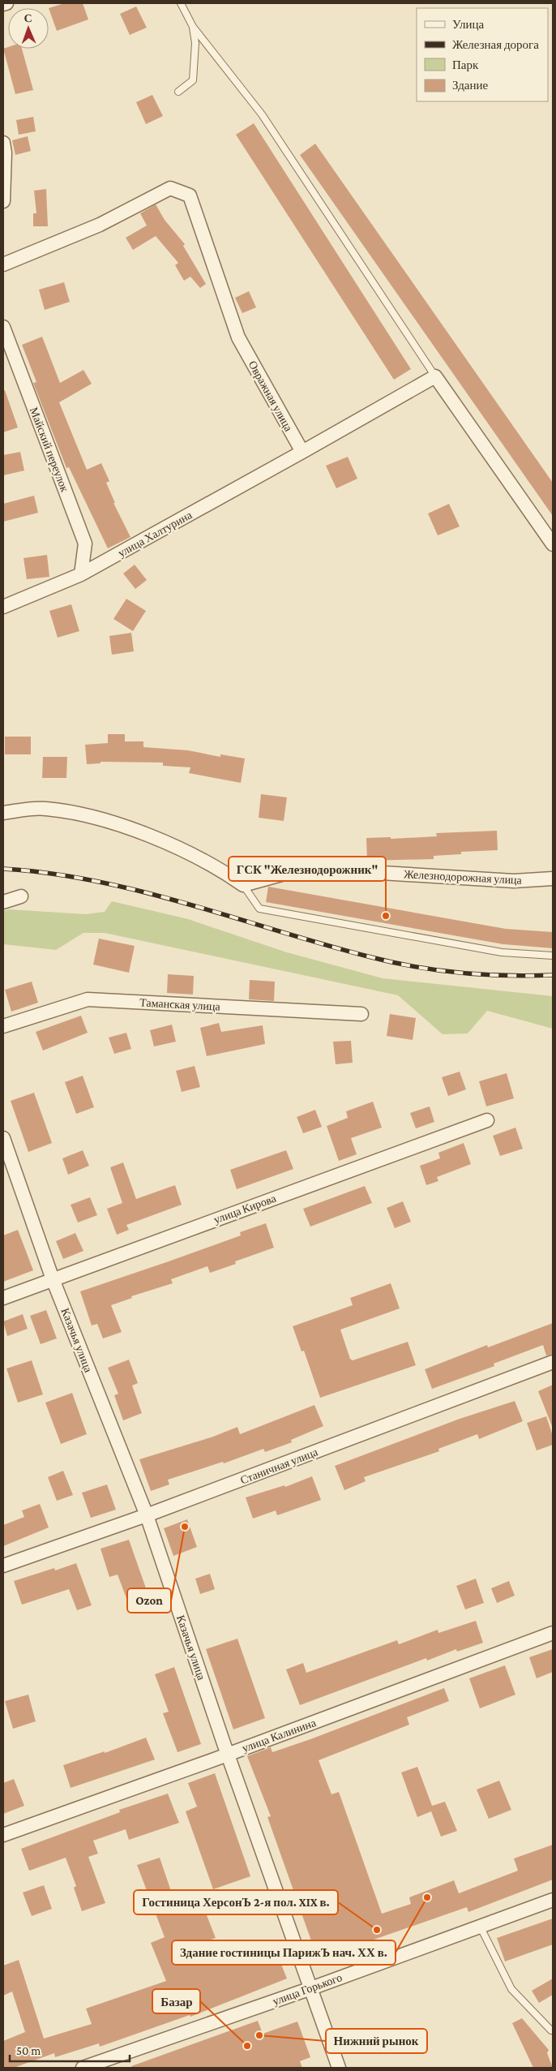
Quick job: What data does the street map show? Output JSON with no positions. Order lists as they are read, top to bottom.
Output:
{
  "streets": {
    "street": [
      "Овражная улица",
      "Майский переулок",
      "улица Халтурина",
      "Железнодорожная улица",
      "Таманская улица",
      "улица Кирова",
      "Казачья улица",
      "Станичная улица",
      "улица Калинина",
      "улица Горького"
    ]
  },
  "crossings": [
    ["Овражная улица", "улица Халтурина"],
    ["Майский переулок", "улица Халтурина"],
    ["улица Кирова", "Казачья улица"],
    ["Казачья улица", "Станичная улица"],
    ["Казачья улица", "улица Калинина"],
    ["Казачья улица", "улица Горького"]
  ],
  "places": [
    "ГСК \"Железнодорожник\"",
    "Ozon",
    "Здание гостиницы ПарижЪ нач. ХХ в.",
    "Гостиница ХерсонЪ 2-я пол. XIX в.",
    "Нижний рынок",
    "Базар"
  ],
  "legend": [
    "Улица",
    "Железная дорога",
    "Парк",
    "Здание"
  ],
  "scale_bar": "50 m",
  "north": "top"
}
